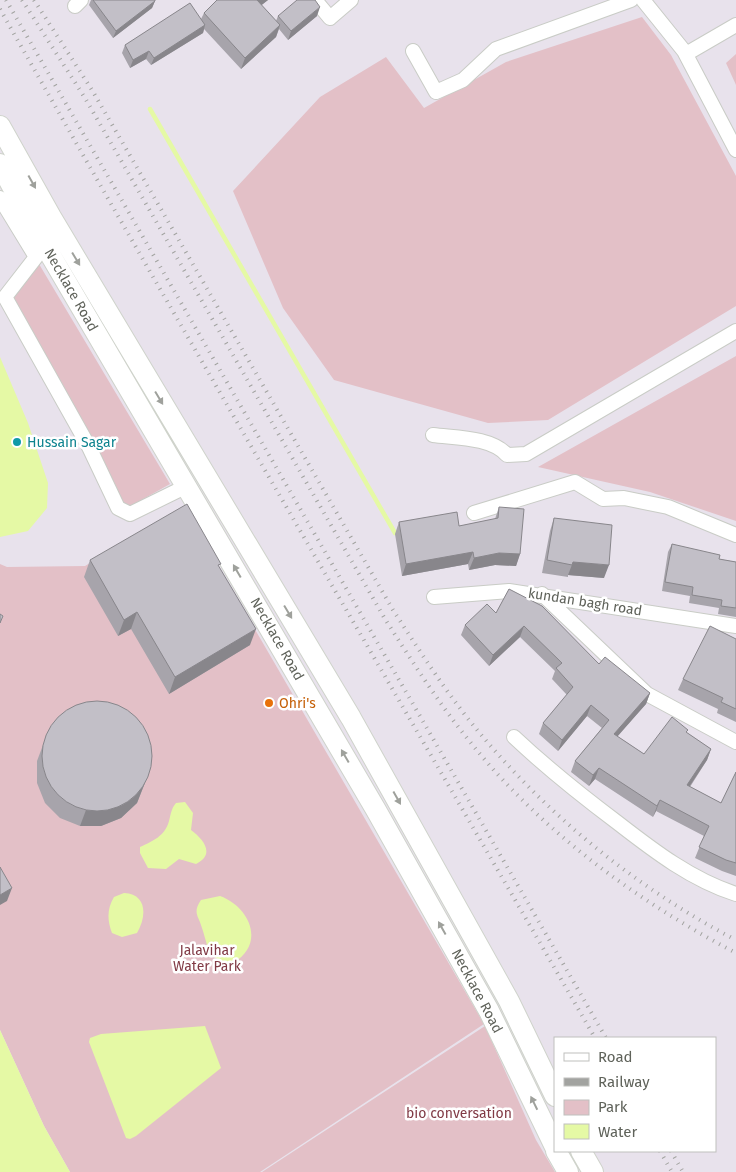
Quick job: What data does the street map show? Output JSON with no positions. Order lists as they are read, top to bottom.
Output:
{
  "streets": {
    "main road": ["Necklace Road"],
    "street": ["kundan bagh road"]
  },
  "parks": ["Jalavihar Water Park", "bio conversation"],
  "places": ["Hussain Sagar", "Ohri's"],
  "legend": [
    "Road",
    "Railway",
    "Park",
    "Water"
  ]
}
